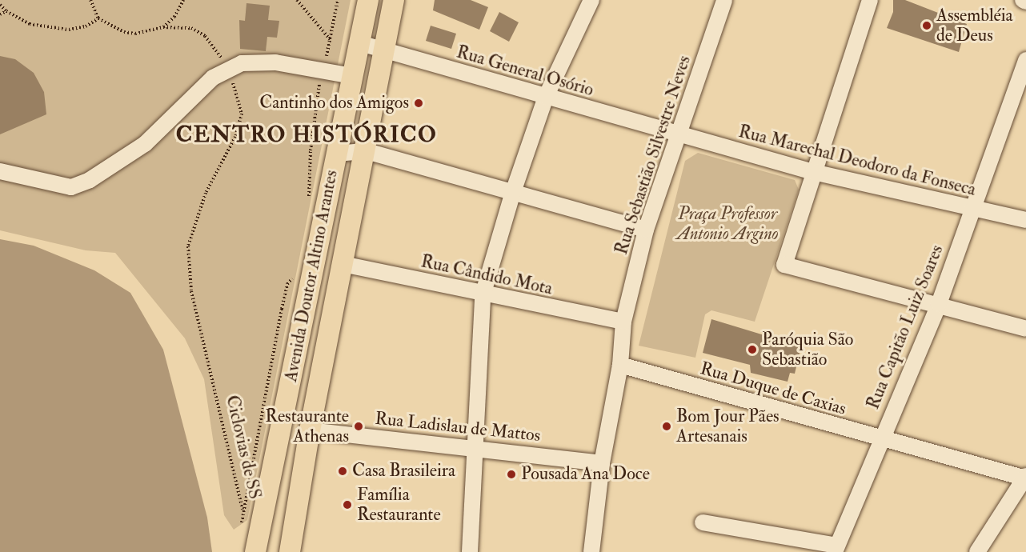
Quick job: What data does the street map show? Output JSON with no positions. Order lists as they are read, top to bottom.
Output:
{
  "streets": {
    "main road": ["Avenida Doutor Altino Arantes"],
    "street": [
      "Rua General Osório",
      "Rua Sebastião Silvestre Neves",
      "Rua Marechal Deodoro da Fonseca",
      "Rua Cândido Mota",
      "Rua Capitão Luiz Soares",
      "Rua Duque de Caxias",
      "Rua Ladislau de Mattos"
    ],
    "path": ["Ciclovias de SS"]
  },
  "crossings": [
    ["Rua General Osório", "Rua Sebastião Silvestre Neves"],
    ["Rua General Osório", "Rua Marechal Deodoro da Fonseca"],
    ["Rua General Osório", "Avenida Doutor Altino Arantes"],
    ["Rua Sebastião Silvestre Neves", "Rua Marechal Deodoro da Fonseca"],
    ["Rua Sebastião Silvestre Neves", "Rua Cândido Mota"],
    ["Rua Sebastião Silvestre Neves", "Rua Duque de Caxias"],
    ["Rua Sebastião Silvestre Neves", "Rua Ladislau de Mattos"],
    ["Rua Marechal Deodoro da Fonseca", "Rua Capitão Luiz Soares"],
    ["Rua Cândido Mota", "Avenida Doutor Altino Arantes"],
    ["Avenida Doutor Altino Arantes", "Rua Ladislau de Mattos"],
    ["Rua Capitão Luiz Soares", "Rua Duque de Caxias"]
  ],
  "districts": ["CENTRO HISTÓRICO"],
  "parks": ["Praça Professor Antonio Argino"],
  "places": [
    "Assembléia de Deus",
    "Cantinho dos Amigos",
    "Paróquia São Sebastião",
    "Restaurante Athenas",
    "Bom Jour Pães Artesanais",
    "Casa Brasileira",
    "Pousada Ana Doce",
    "Família Restaurante"
  ]
}
